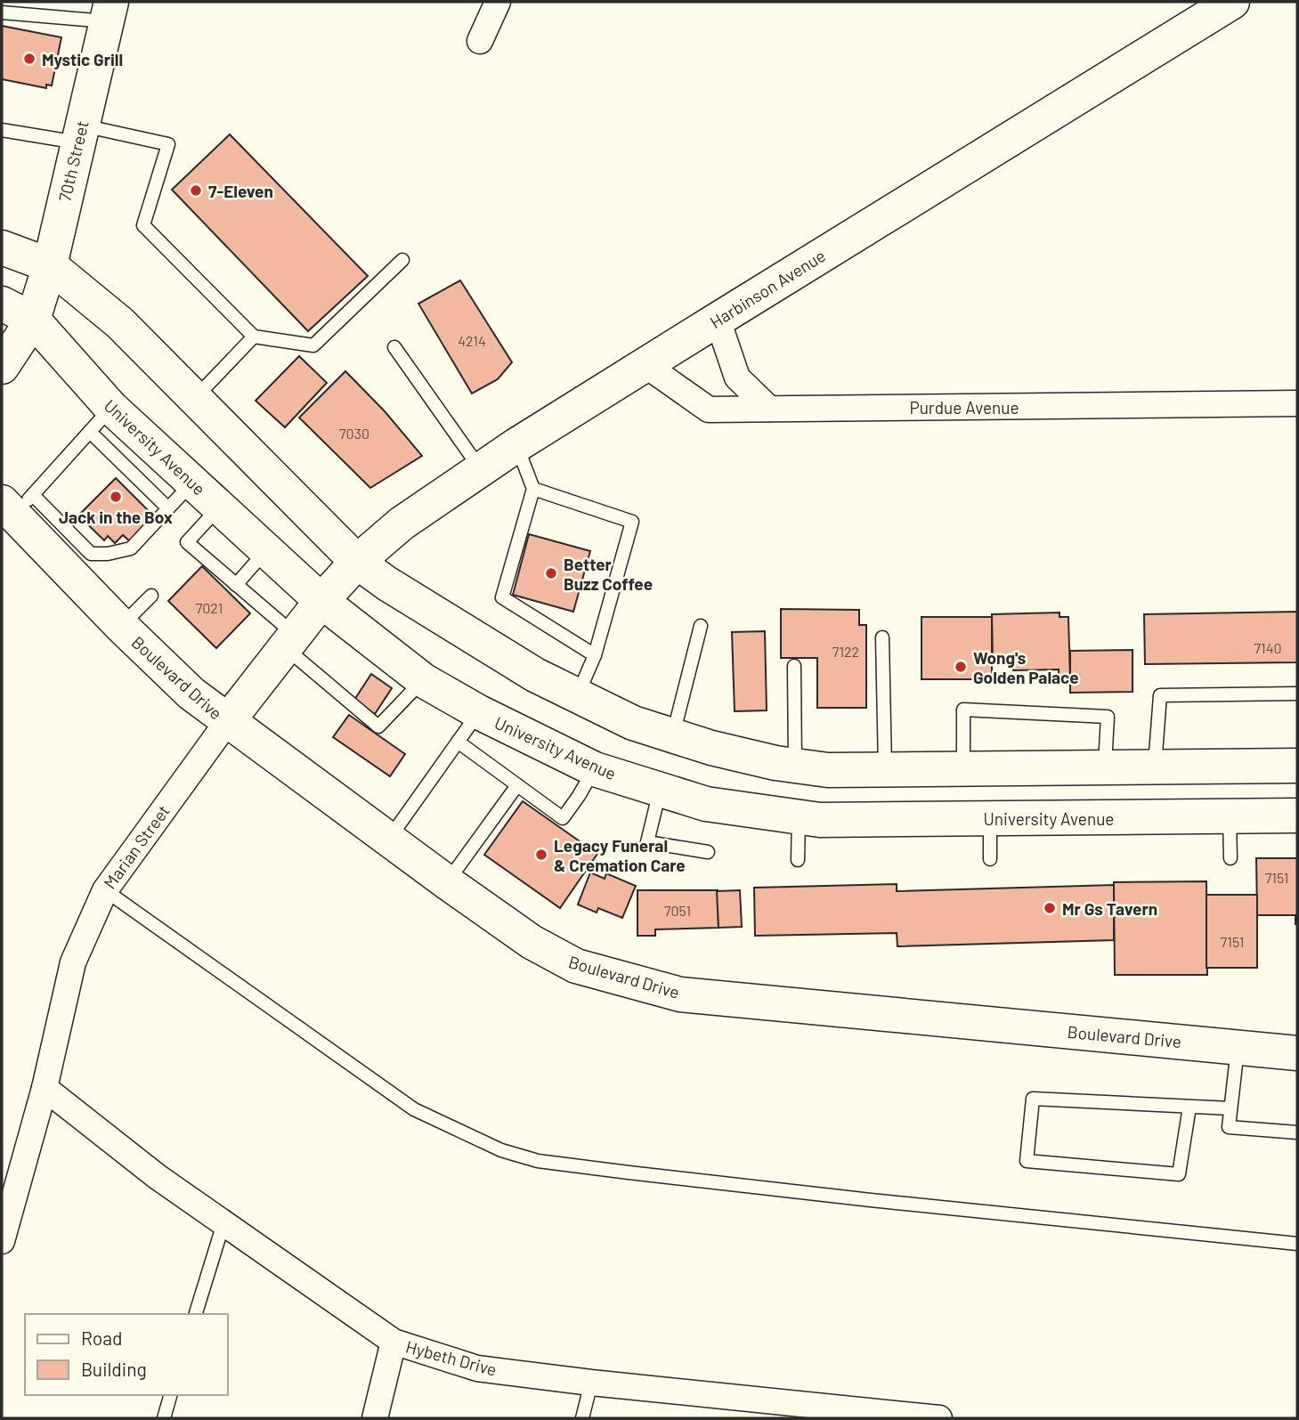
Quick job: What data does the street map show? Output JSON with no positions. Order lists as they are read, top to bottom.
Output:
{
  "streets": {
    "main road": [
      "70th Street",
      "Harbinson Avenue",
      "University Avenue",
      "Boulevard Drive",
      "Marian Street"
    ],
    "street": ["Purdue Avenue", "Hybeth Drive"]
  },
  "crossings": [
    ["70th Street", "University Avenue"],
    ["Harbinson Avenue", "Purdue Avenue"],
    ["Harbinson Avenue", "University Avenue"],
    ["Harbinson Avenue", "Marian Street"],
    ["University Avenue", "Marian Street"],
    ["Boulevard Drive", "Marian Street"],
    ["Marian Street", "Hybeth Drive"]
  ],
  "places": [
    "Mystic Grill",
    "7-Eleven",
    "Jack in the Box",
    "Better Buzz Coffee",
    "Wong's Golden Palace",
    "Legacy Funeral & Cremation Care",
    "Mr Gs Tavern"
  ],
  "house_numbers": [
    "4214",
    "7030",
    "7021",
    "7140",
    "7122",
    "7151",
    "7051",
    "7151"
  ],
  "legend": ["Road", "Building"]
}
